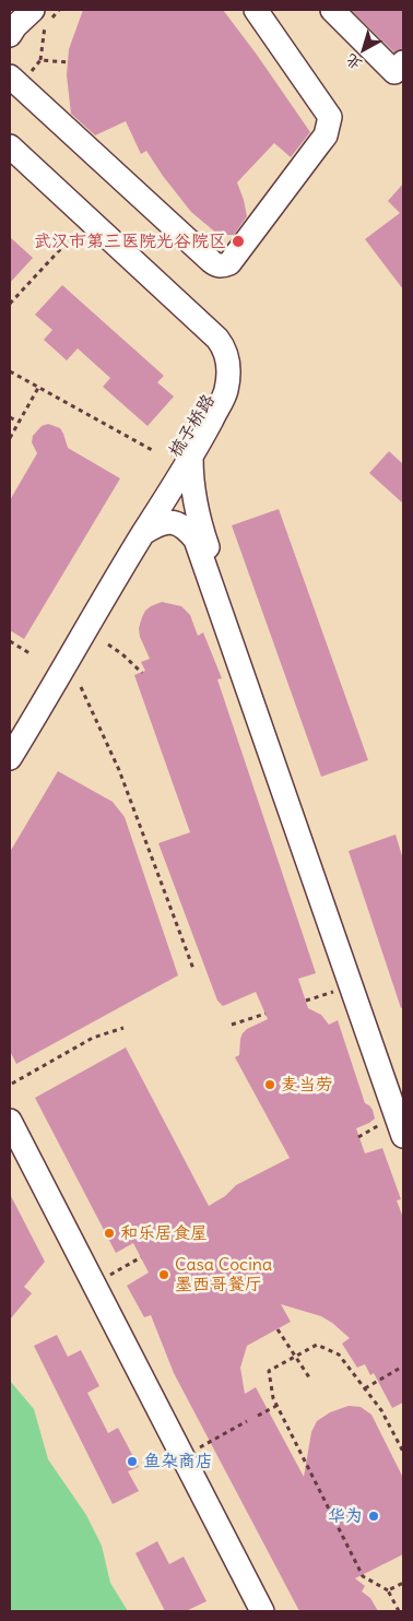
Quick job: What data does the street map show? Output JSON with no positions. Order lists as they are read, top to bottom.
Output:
{
  "streets": {
    "street": ["梳子桥路"]
  },
  "places": [
    "武汉市第三医院光谷院区",
    "麦当劳",
    "和乐居食屋",
    "Casa Cocina 墨西哥餐厅",
    "鱼杂商店",
    "华为"
  ],
  "north": "bottom left"
}
